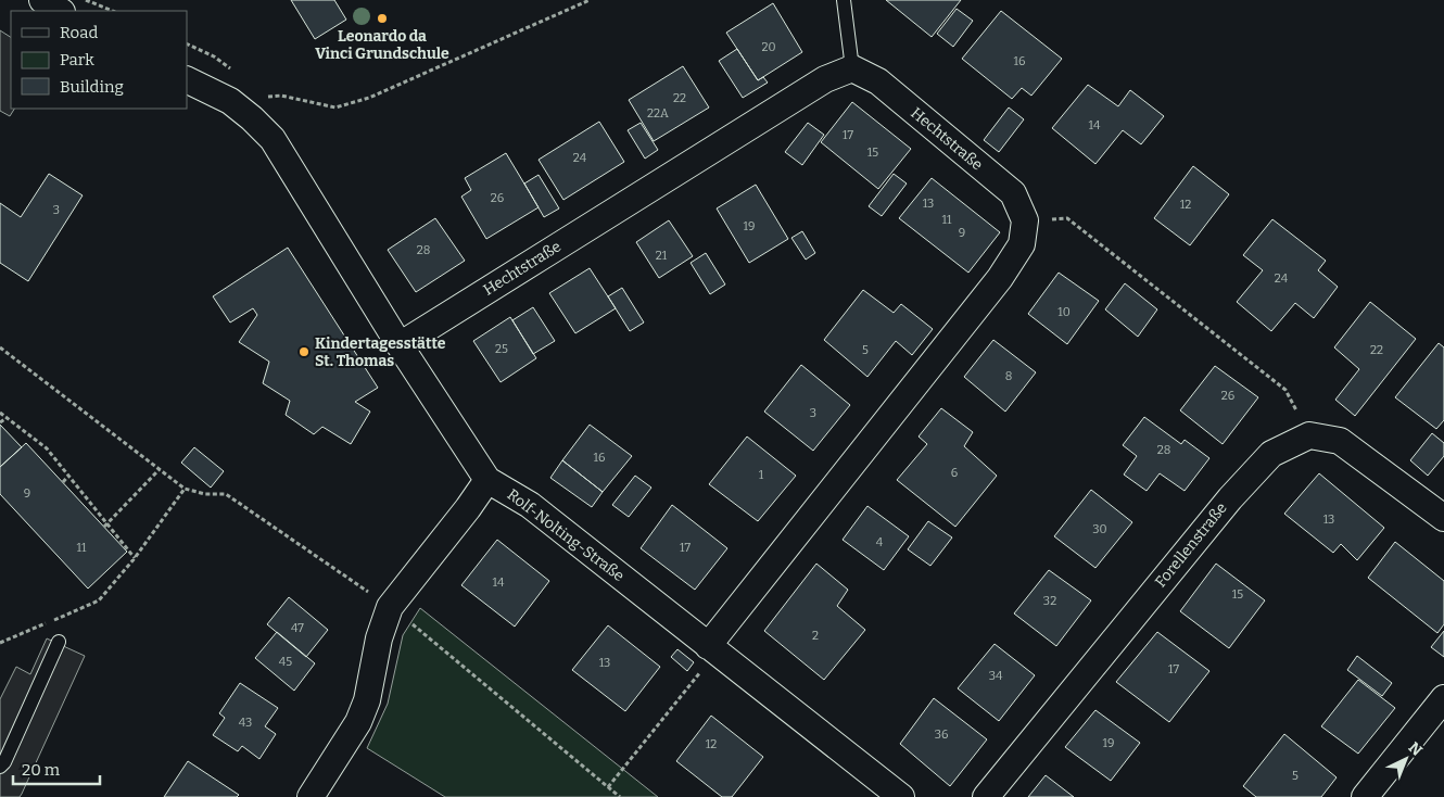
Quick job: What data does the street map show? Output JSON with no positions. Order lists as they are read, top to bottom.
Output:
{
  "streets": {
    "street": ["Hechtstraße", "Rolf-Nolting-Straße", "Forellenstraße"]
  },
  "crossings": [
    ["Hechtstraße", "Rolf-Nolting-Straße"]
  ],
  "places": ["Leonardo da Vinci Grundschule", "Kindertagesstätte St. Thomas"],
  "house_numbers": [
    "20",
    "16",
    "22",
    "22A",
    "14",
    "17",
    "15",
    "24",
    "26",
    "13",
    "12",
    "3",
    "11",
    "19",
    "9",
    "28",
    "21",
    "24",
    "10",
    "25",
    "5",
    "22",
    "8",
    "26",
    "3",
    "28",
    "16",
    "6",
    "1",
    "9",
    "13",
    "30",
    "4",
    "11",
    "17",
    "14",
    "15",
    "32",
    "47",
    "2",
    "45",
    "13",
    "17",
    "34",
    "43",
    "36",
    "19",
    "12",
    "5"
  ],
  "legend": ["Road", "Park", "Building"],
  "scale_bar": "20 m",
  "north": "top right"
}
